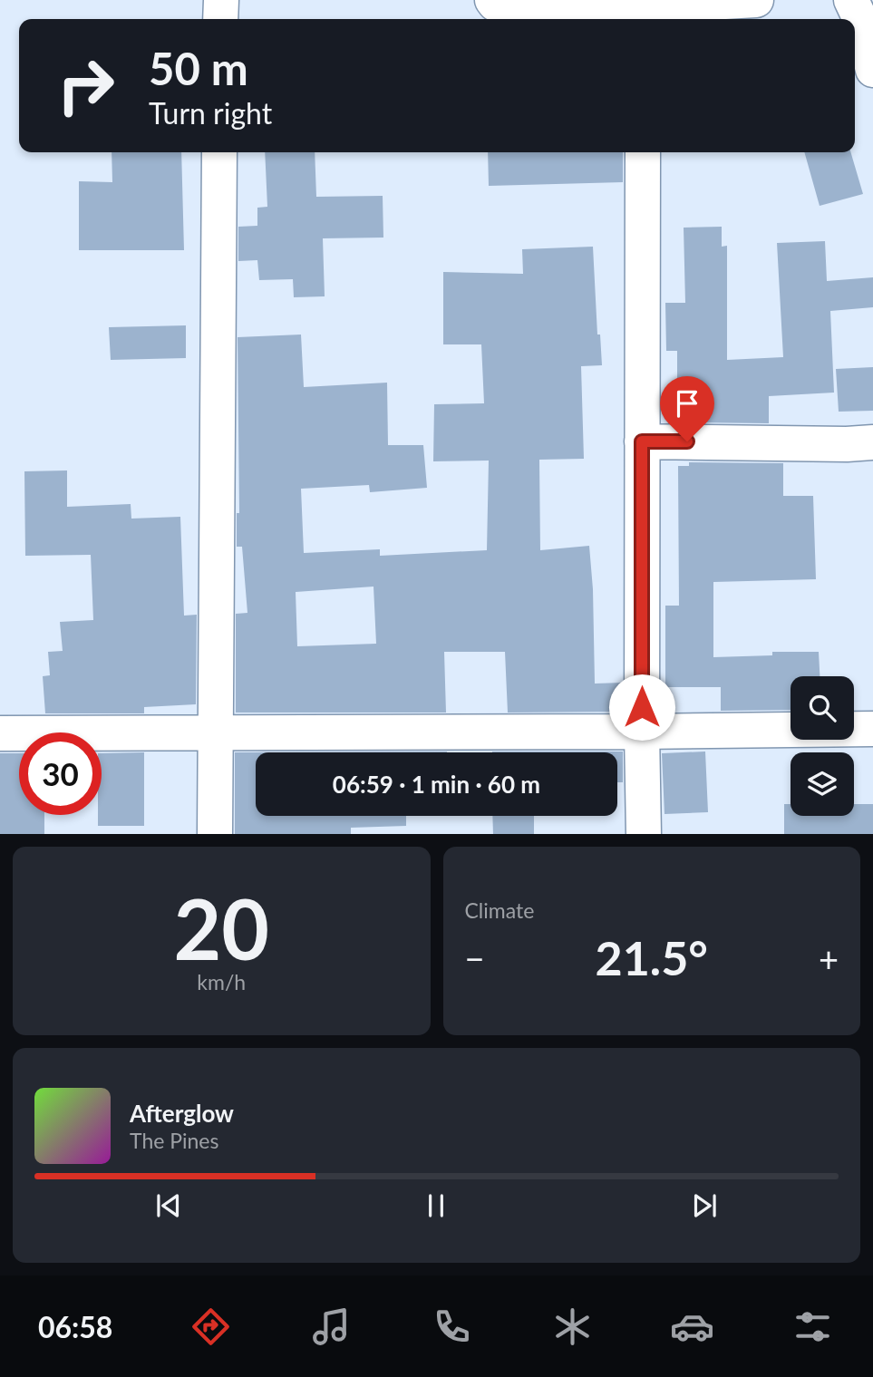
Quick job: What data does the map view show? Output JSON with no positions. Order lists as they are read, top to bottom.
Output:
{
  "page": {
    "turn": ["50 m", "Turn right"],
    "limit": "30",
    "trip": "06:59 · 1 min · 60 m",
    "tile": [
      ["20", "km/h"],
      "Climate"
    ],
    "heat": ["−", "21.5°", "+"],
    "song": ["Afterglow", "The Pines"],
    "tabs": "06:58"
  }
}
